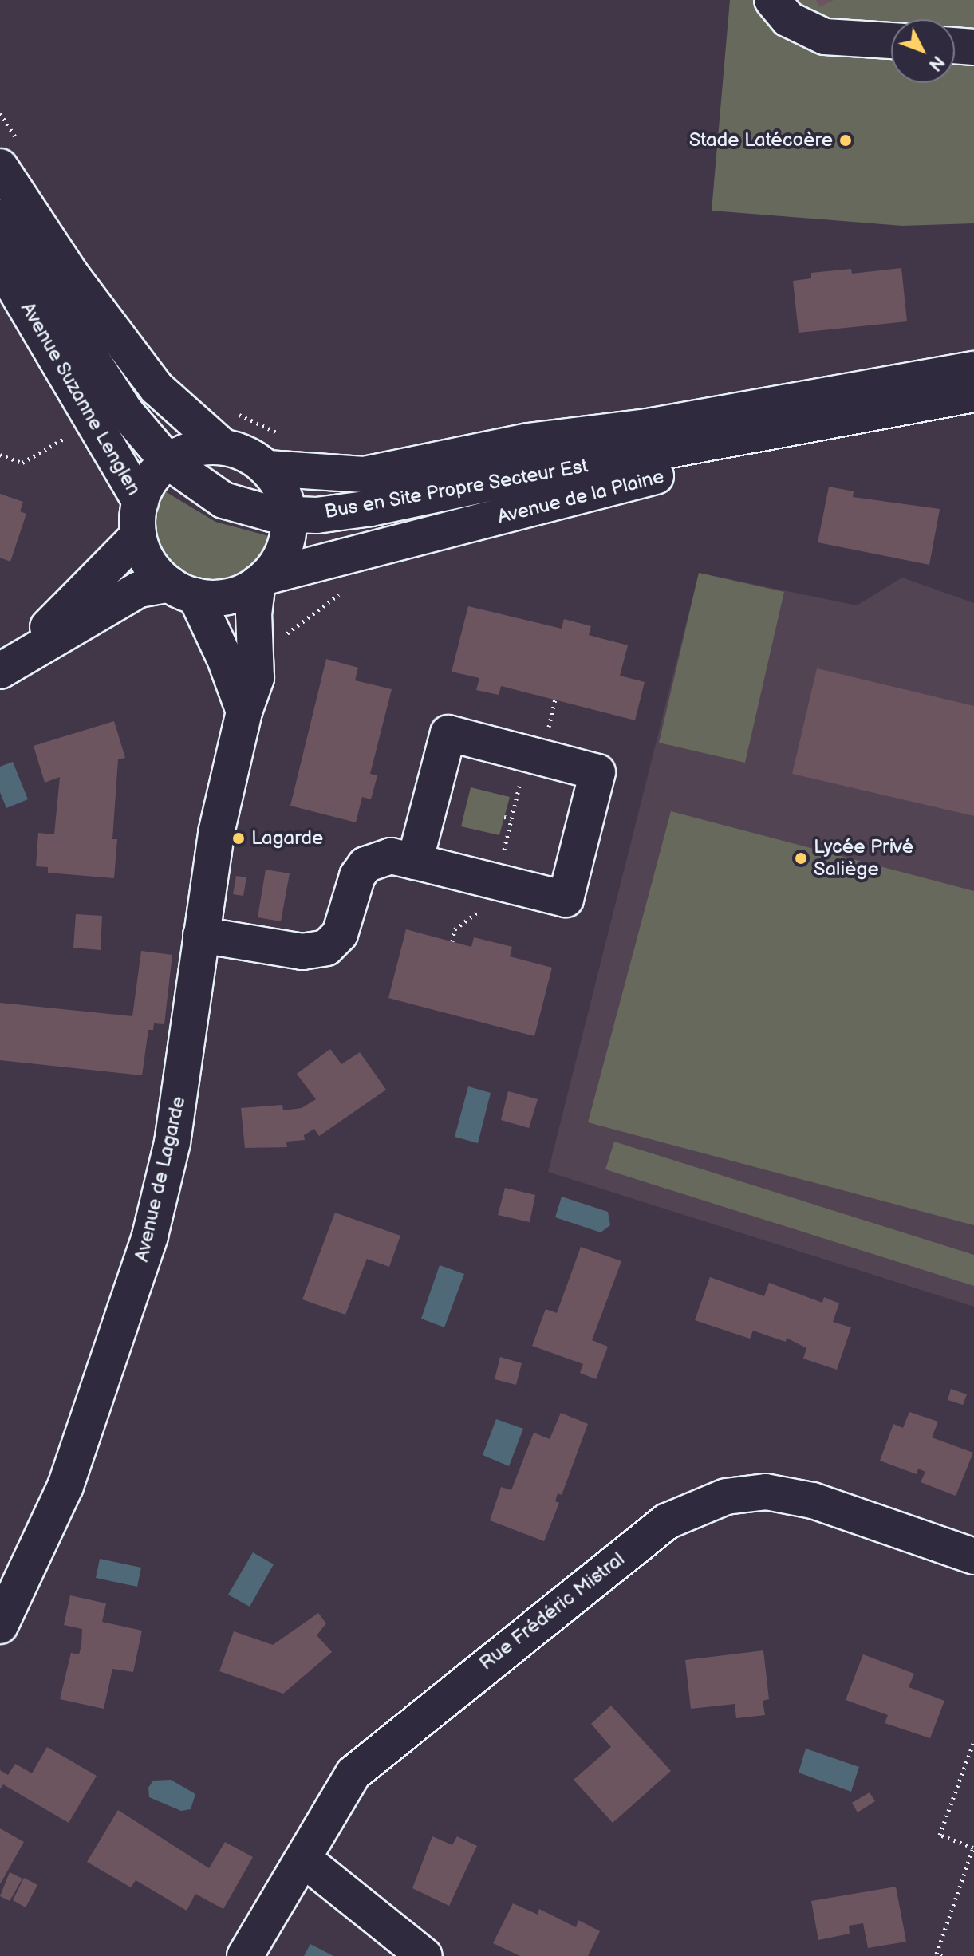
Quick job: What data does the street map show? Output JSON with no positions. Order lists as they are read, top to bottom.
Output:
{
  "streets": {
    "street": [
      "Avenue Suzanne Lenglen",
      "Bus en Site Propre Secteur Est",
      "Avenue de la Plaine",
      "Avenue de Lagarde",
      "Rue Frédéric Mistral"
    ]
  },
  "crossings": [
    ["Avenue de la Plaine", "Avenue de Lagarde"]
  ],
  "places": ["Stade Latécoère", "Lagarde", "Lycée Privé Saliège"],
  "north": "bottom right"
}
